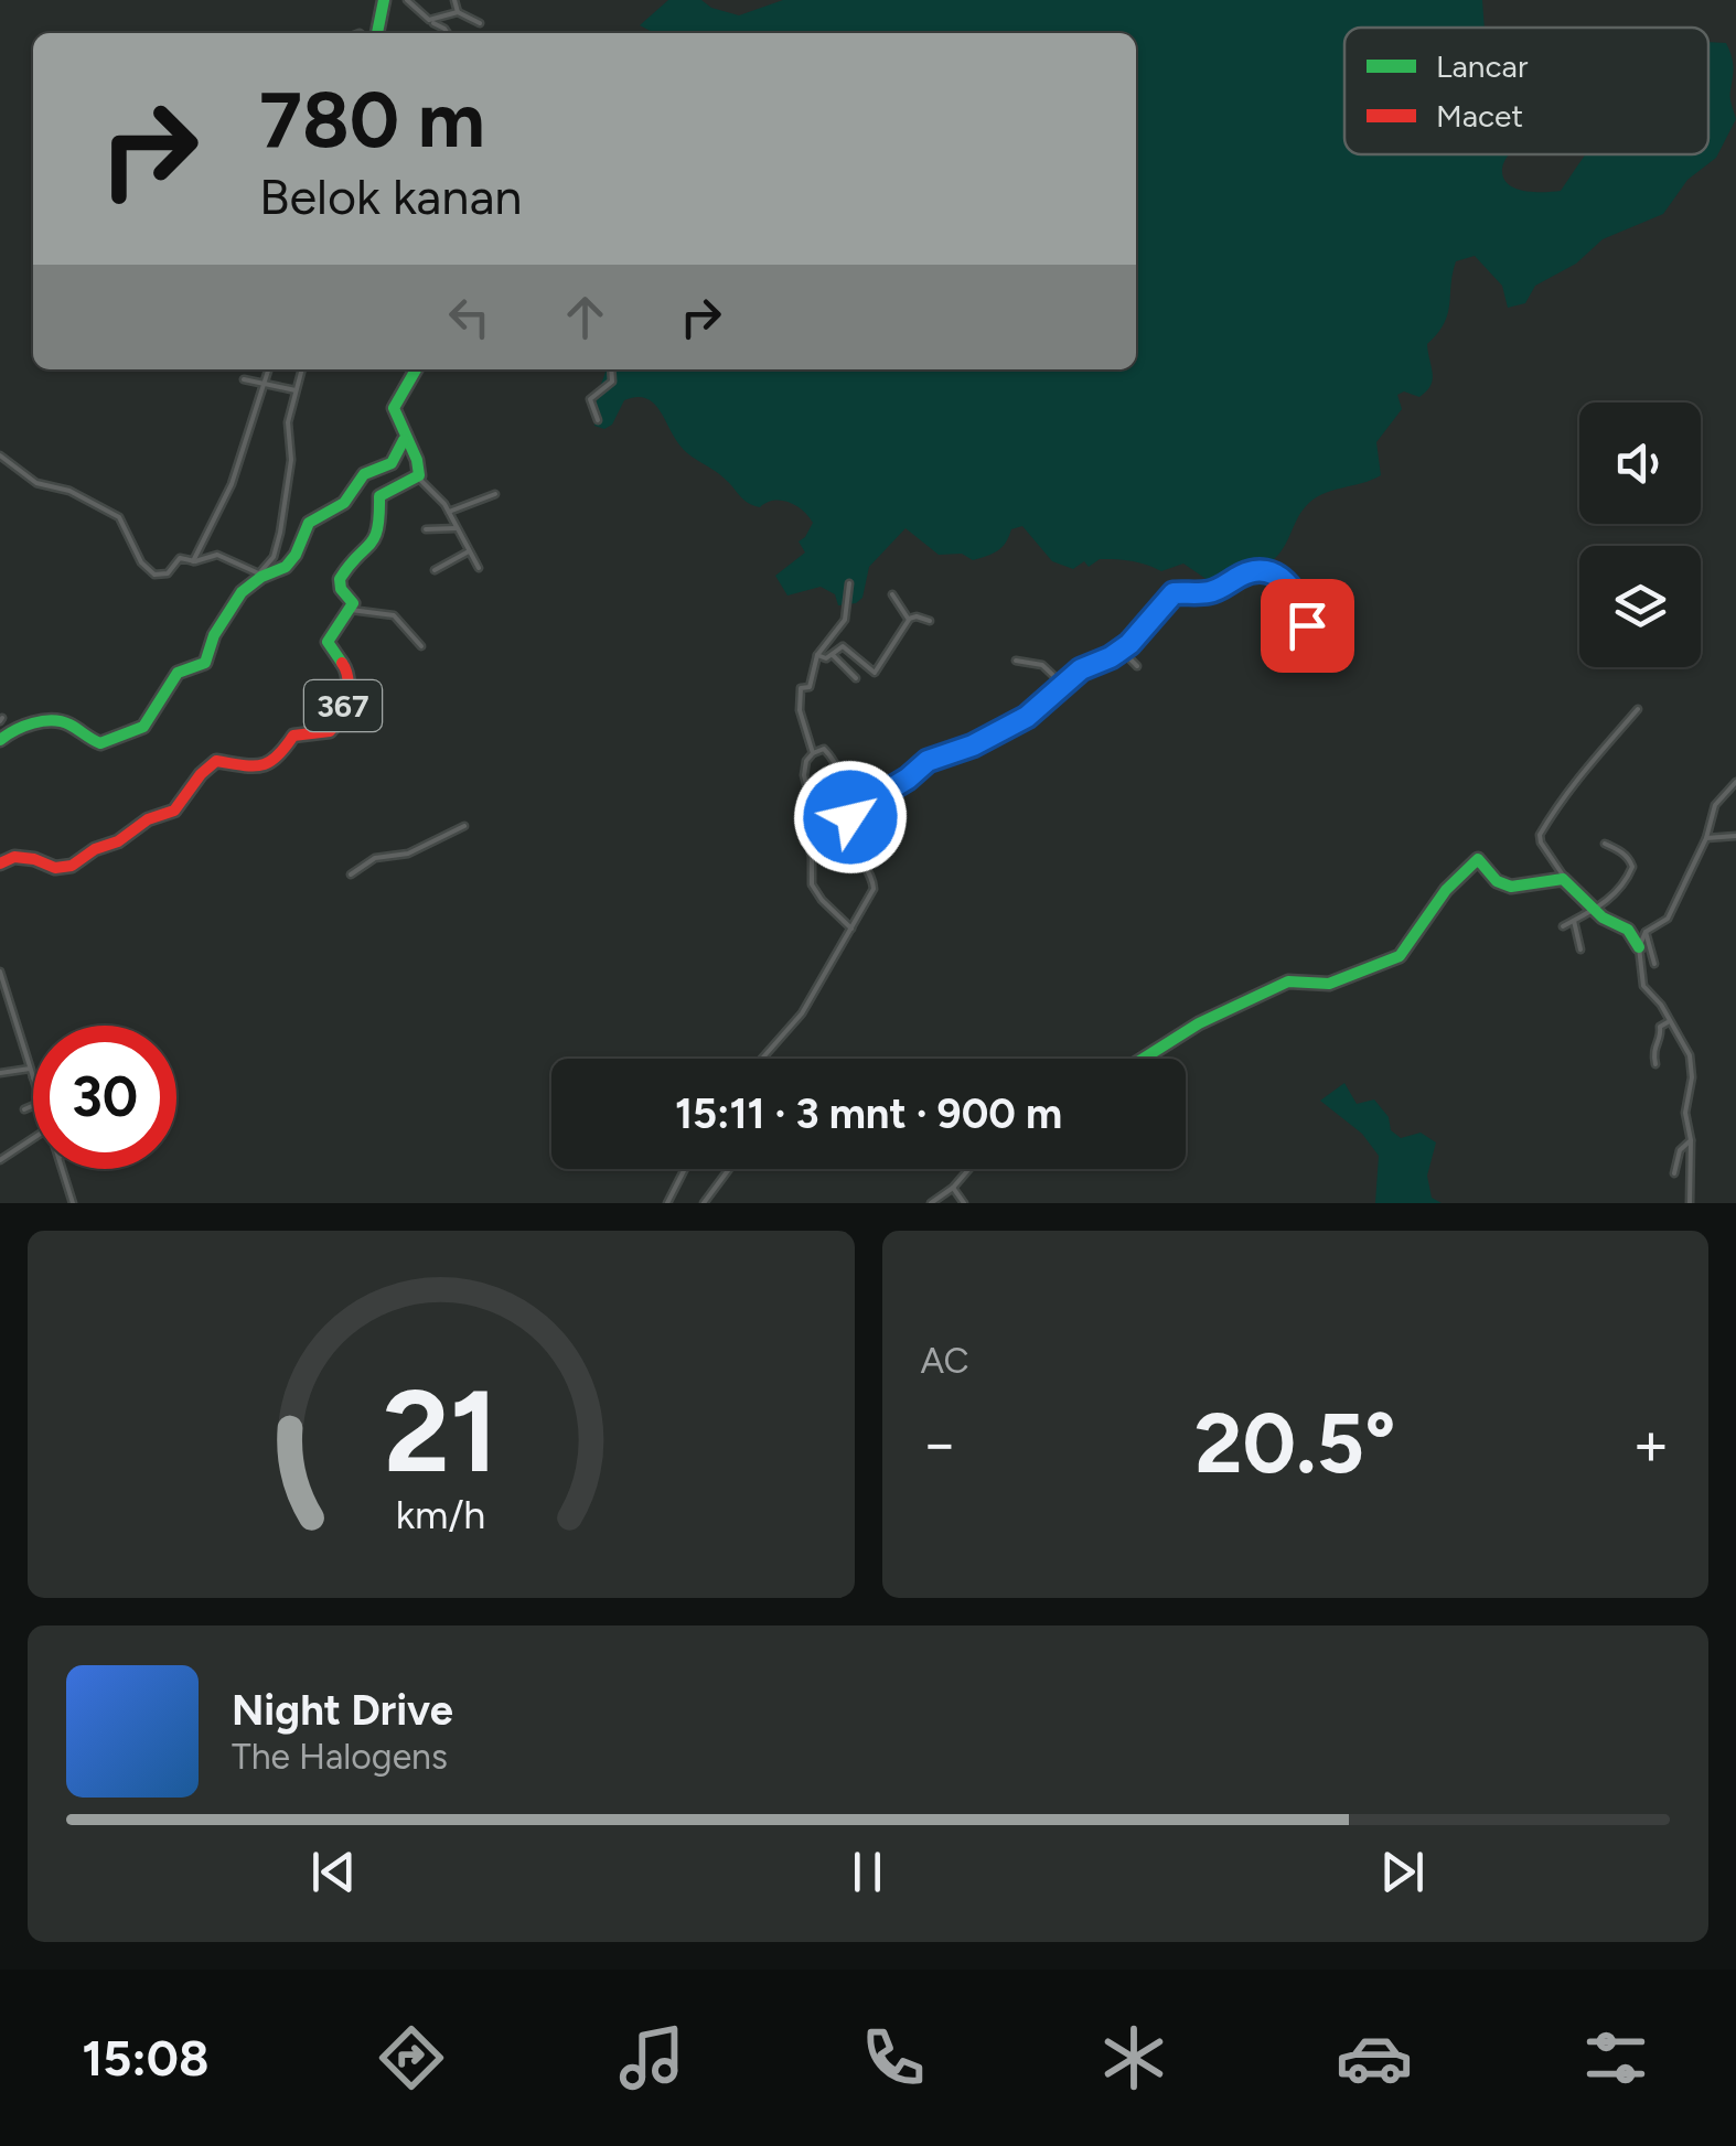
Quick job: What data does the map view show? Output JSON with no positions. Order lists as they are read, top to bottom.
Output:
{
  "streets": {
    "street": ["367"]
  },
  "legend": ["Lancar", "Macet"],
  "page": {
    "turn": ["780 m", "Belok kanan"],
    "limit": "30",
    "trip": "15:11 · 3 mnt · 900 m",
    "tile": "AC",
    "heat": ["−", "20.5°", "+"],
    "song": ["Night Drive", "The Halogens"],
    "tabs": "15:08",
    "gauge": ["21", "km/h"]
  }
}
